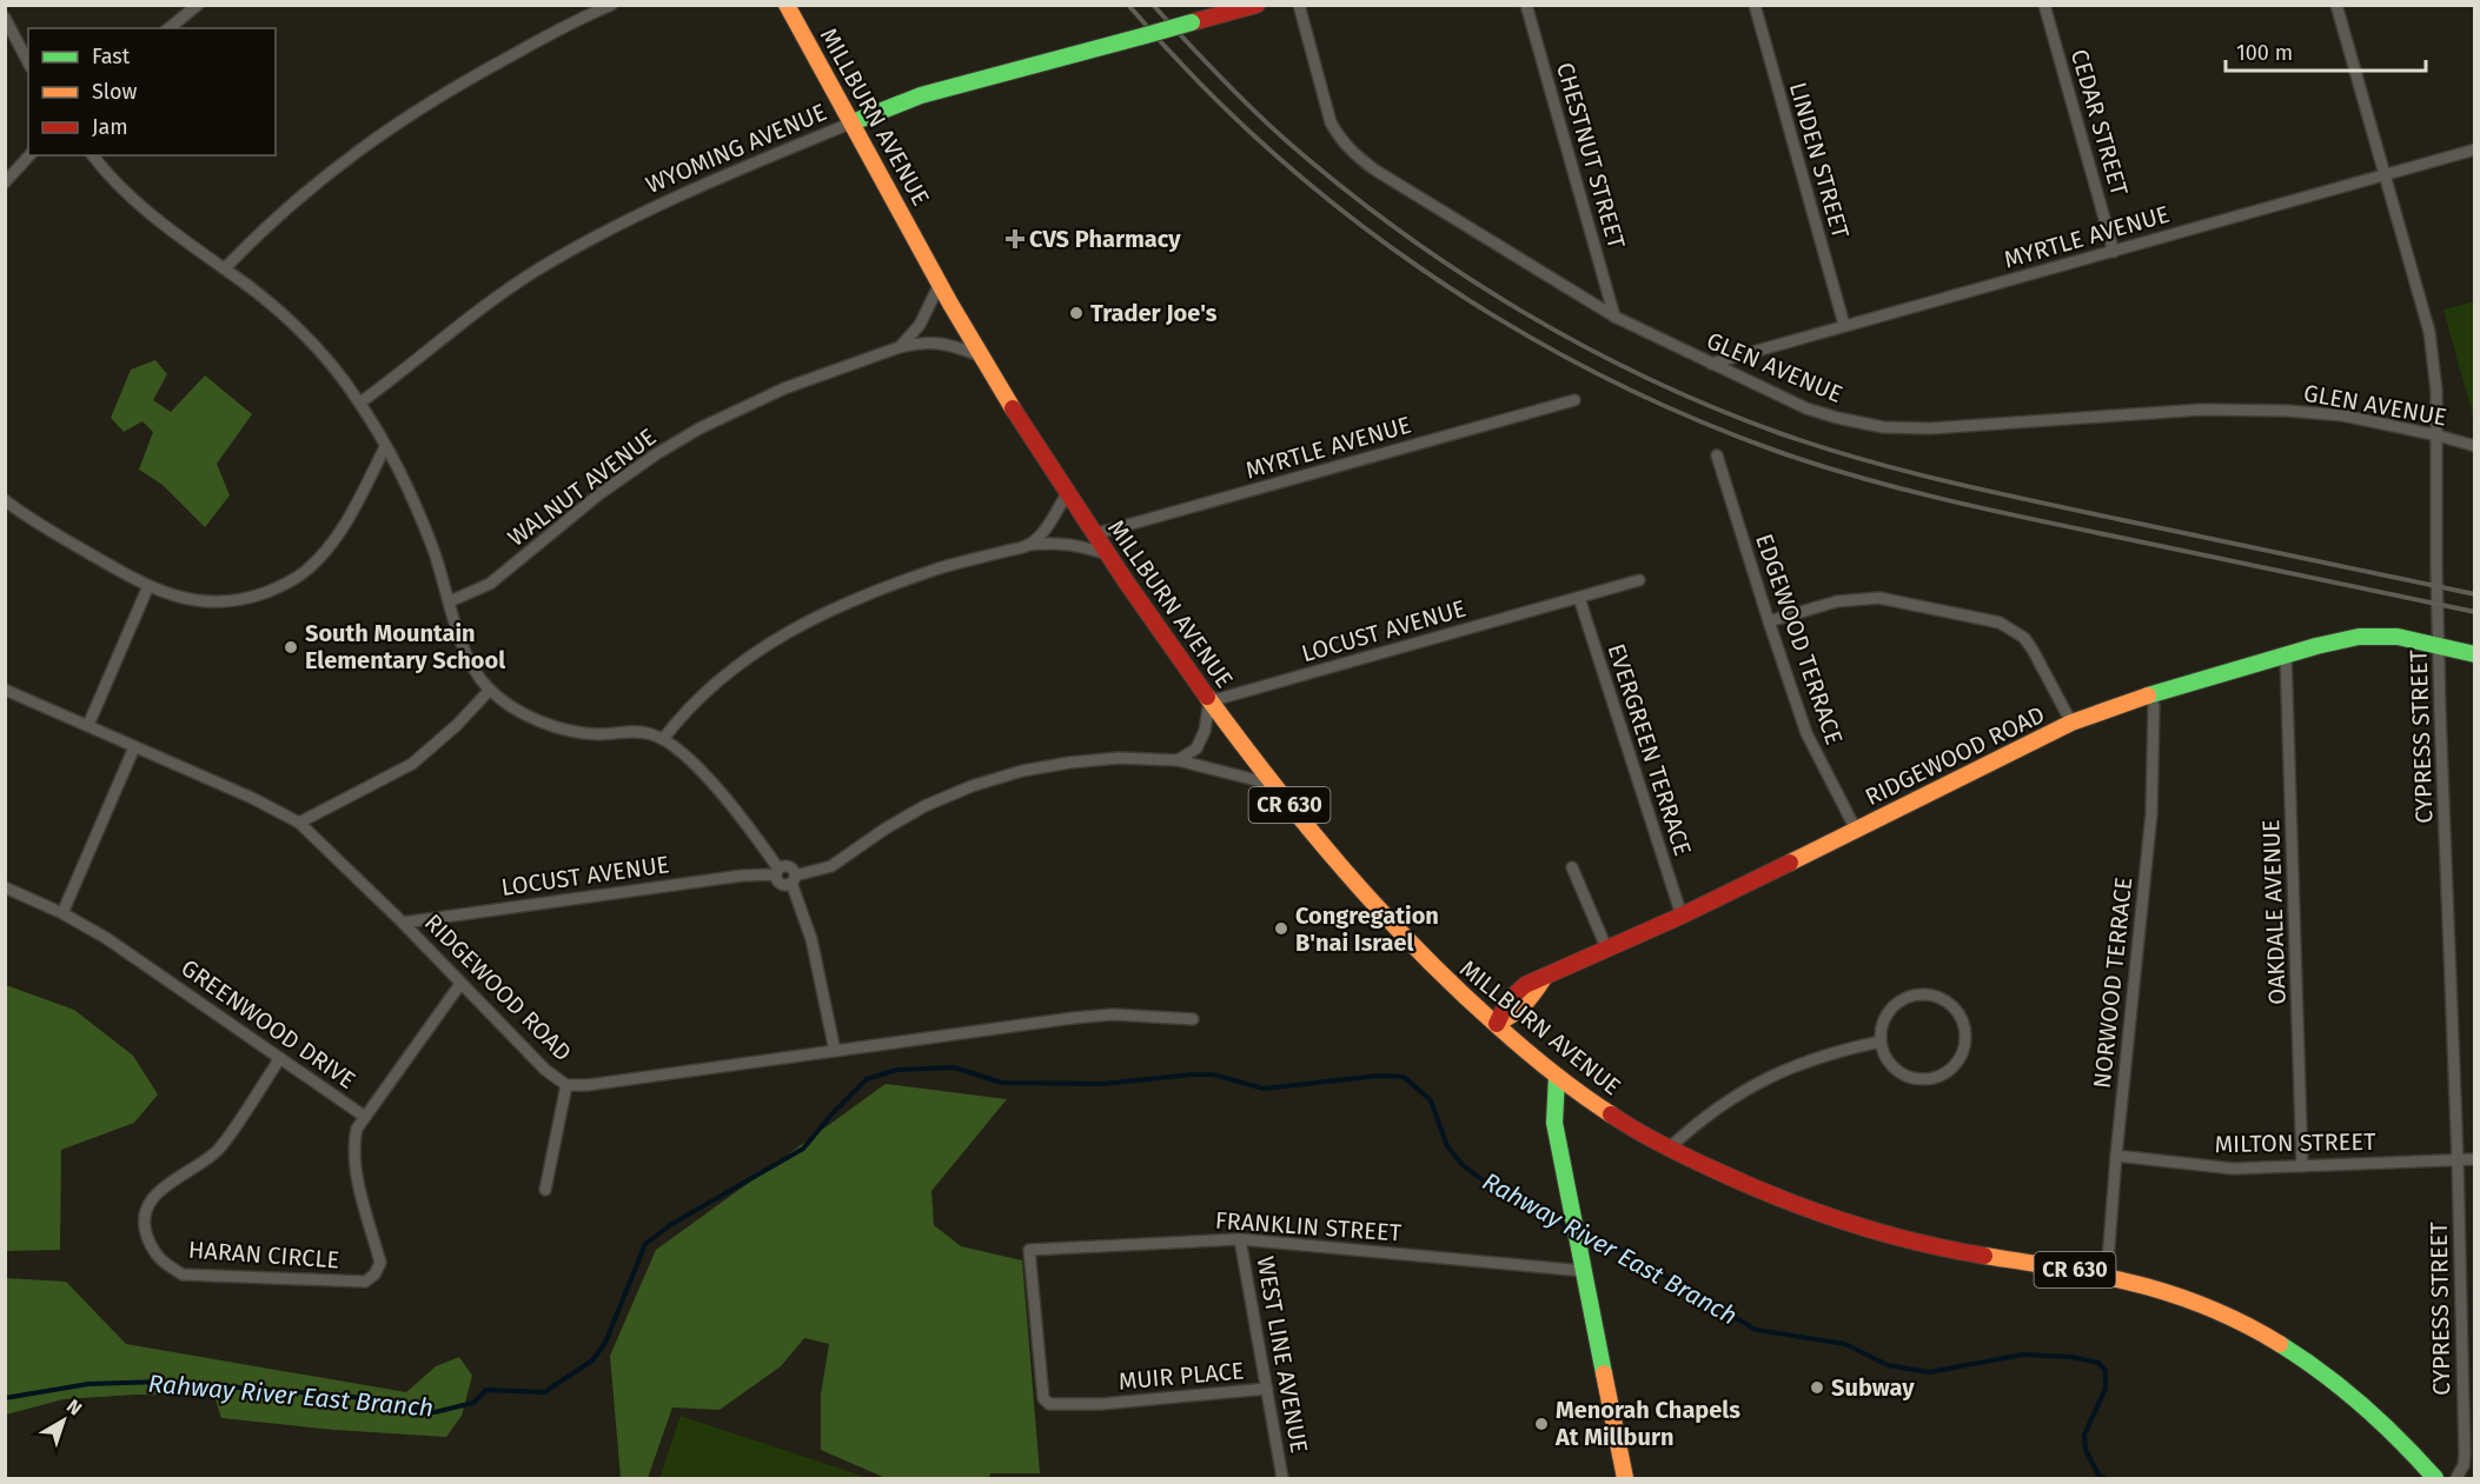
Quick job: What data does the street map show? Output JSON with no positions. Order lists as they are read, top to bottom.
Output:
{
  "streets": {
    "main road": [
      "MILLBURN AVENUE",
      "WYOMING AVENUE",
      "RIDGEWOOD ROAD",
      "CR 630"
    ],
    "street": [
      "CEDAR STREET",
      "CHESTNUT STREET",
      "LINDEN STREET",
      "MYRTLE AVENUE",
      "GLEN AVENUE",
      "WALNUT AVENUE",
      "LOCUST AVENUE",
      "EDGEWOOD TERRACE",
      "CYPRESS STREET",
      "EVERGREEN TERRACE",
      "OAKDALE AVENUE",
      "NORWOOD TERRACE",
      "GREENWOOD DRIVE",
      "MILTON STREET",
      "FRANKLIN STREET",
      "HARAN CIRCLE",
      "WEST LINE AVENUE",
      "MUIR PLACE"
    ]
  },
  "crossings": [
    ["MILLBURN AVENUE", "WYOMING AVENUE"],
    ["MILLBURN AVENUE", "MYRTLE AVENUE"],
    ["MILLBURN AVENUE", "WALNUT AVENUE"],
    ["MILLBURN AVENUE", "LOCUST AVENUE"],
    ["MILLBURN AVENUE", "RIDGEWOOD ROAD"],
    ["MILLBURN AVENUE", "NORWOOD TERRACE"],
    ["CEDAR STREET", "MYRTLE AVENUE"],
    ["CHESTNUT STREET", "GLEN AVENUE"],
    ["LINDEN STREET", "MYRTLE AVENUE"],
    ["MYRTLE AVENUE", "GLEN AVENUE"],
    ["MYRTLE AVENUE", "CYPRESS STREET"],
    ["GLEN AVENUE", "CYPRESS STREET"],
    ["LOCUST AVENUE", "EVERGREEN TERRACE"],
    ["LOCUST AVENUE", "RIDGEWOOD ROAD"],
    ["EDGEWOOD TERRACE", "RIDGEWOOD ROAD"],
    ["CYPRESS STREET", "RIDGEWOOD ROAD"],
    ["CYPRESS STREET", "MILTON STREET"],
    ["EVERGREEN TERRACE", "RIDGEWOOD ROAD"],
    ["RIDGEWOOD ROAD", "OAKDALE AVENUE"],
    ["RIDGEWOOD ROAD", "NORWOOD TERRACE"],
    ["RIDGEWOOD ROAD", "GREENWOOD DRIVE"],
    ["OAKDALE AVENUE", "MILTON STREET"],
    ["NORWOOD TERRACE", "MILTON STREET"],
    ["GREENWOOD DRIVE", "HARAN CIRCLE"],
    ["FRANKLIN STREET", "WEST LINE AVENUE"],
    ["FRANKLIN STREET", "MUIR PLACE"],
    ["WEST LINE AVENUE", "MUIR PLACE"]
  ],
  "water": ["Rahway River East Branch"],
  "places": {
    "health": ["CVS Pharmacy"],
    "other": [
      "Trader Joe's",
      "South Mountain Elementary School",
      "Congregation B'nai Israel",
      "Subway",
      "Menorah Chapels At Millburn"
    ]
  },
  "legend": ["Fast", "Slow", "Jam"],
  "scale_bar": "100 m",
  "north": "top right"
}
